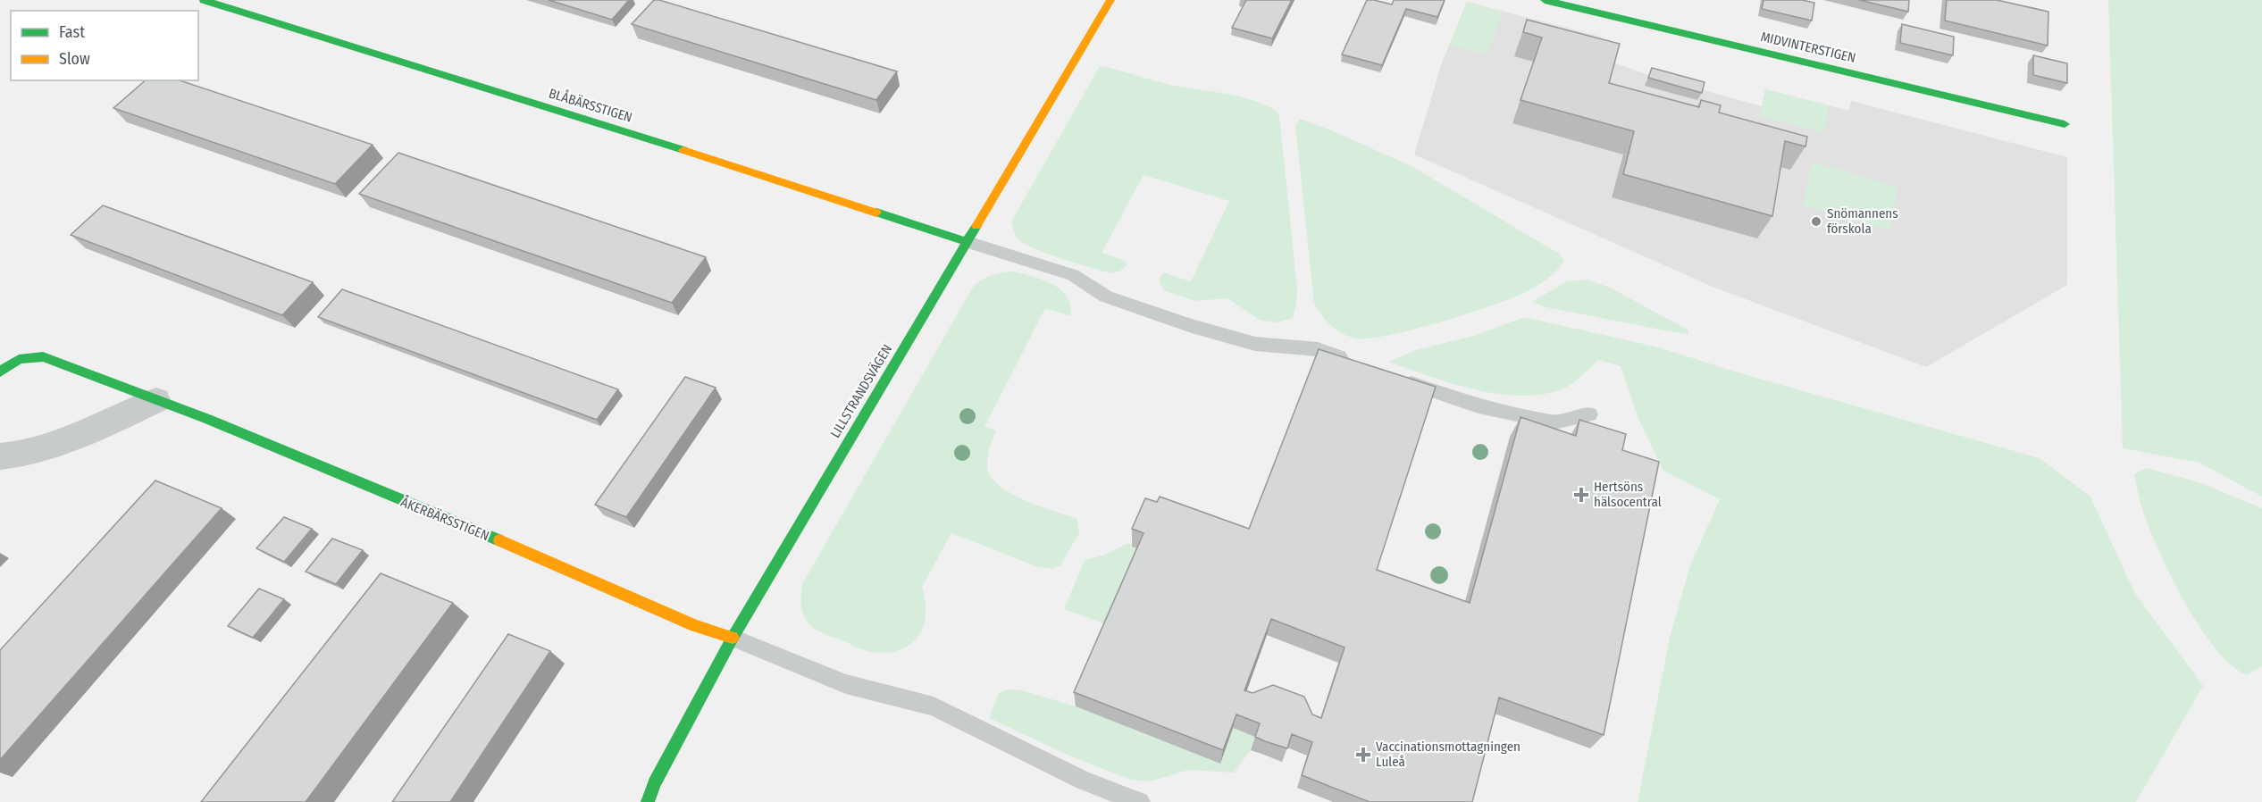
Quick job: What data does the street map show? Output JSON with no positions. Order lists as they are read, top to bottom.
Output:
{
  "streets": {
    "street": [
      "MIDVINTERSTIGEN",
      "BLÅBÄRSSTIGEN",
      "LILLSTRANDSVÄGEN",
      "ÅKERBÄRSSTIGEN"
    ]
  },
  "crossings": [
    ["BLÅBÄRSSTIGEN", "LILLSTRANDSVÄGEN"],
    ["LILLSTRANDSVÄGEN", "ÅKERBÄRSSTIGEN"]
  ],
  "places": {
    "other": ["Snömannens förskola"],
    "health": ["Hertsöns hälsocentral", "Vaccinationsmottagningen Luleå"]
  },
  "legend": ["Fast", "Slow"]
}
